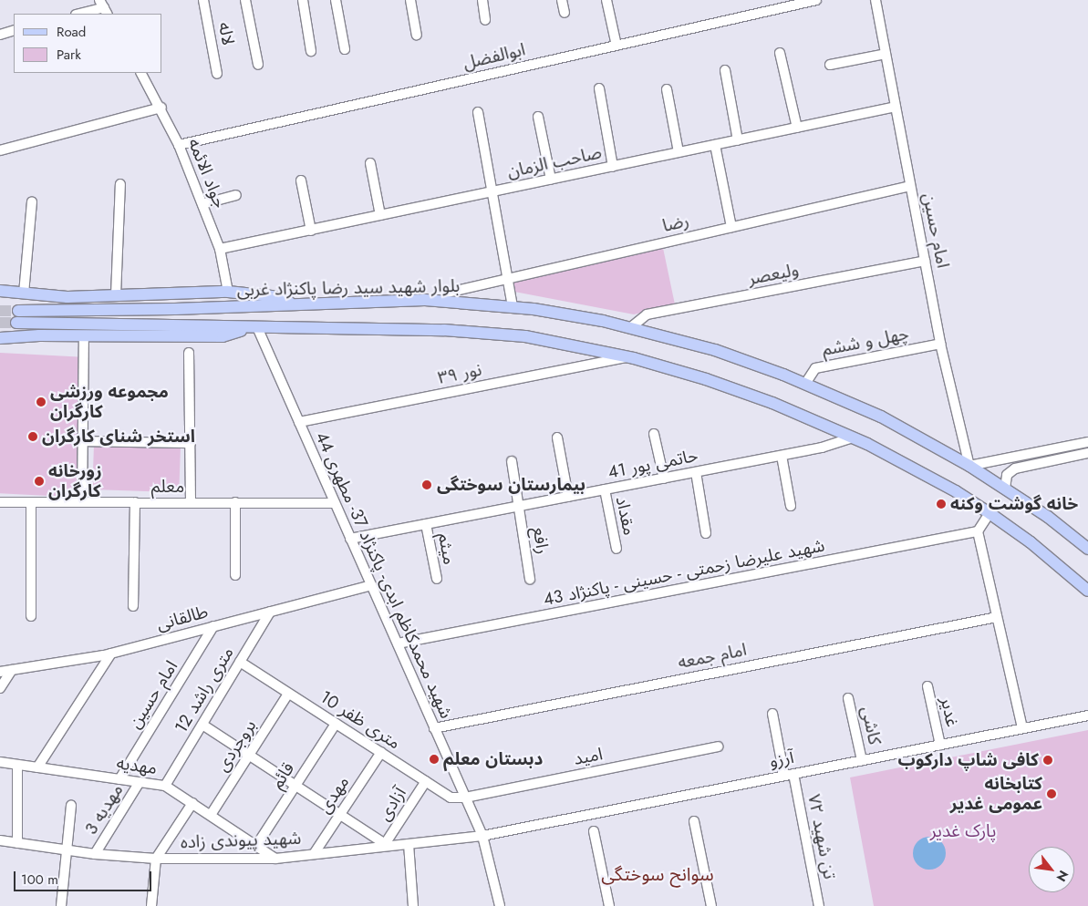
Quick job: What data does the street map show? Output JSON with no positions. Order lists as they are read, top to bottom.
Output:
{
  "streets": {
    "main road": ["بلوار شهید سید رضا پاکنژاد غربی"],
    "street": [
      "لاله",
      "ابوالفضل",
      "صاحب الزمان",
      "جواد الائمه",
      "رضا",
      "امام حسین",
      "ولیعصر",
      "چهل و ششم",
      "نور ۳۹",
      "حاتمی پور 41",
      "معلم",
      "مقداد",
      "رافع",
      "میثم",
      "شهید علیرضا زحمتی - حسینی - پاکنژاد 43",
      "شهید محمدکاظم ابدی- پاکنژاد 37- مطهری 44",
      "طالقانی",
      "امام جمعه",
      "12 متری راشد",
      "غدیر",
      "10 متری ظفر",
      "کاشی",
      "بروجردی",
      "امید",
      "آرزو",
      "مهدیه",
      "قائم",
      "مهدی",
      "آزادی",
      "مهدیه 3",
      "۷۲ تن شهید",
      "شهید پیوندی زاده"
    ]
  },
  "crossings": [
    ["ابوالفضل", "جواد الائمه"],
    ["صاحب الزمان", "جواد الائمه"],
    ["صاحب الزمان", "امام حسین"],
    ["رضا", "امام حسین"],
    ["امام حسین", "ولیعصر"],
    ["امام حسین", "بلوار شهید سید رضا پاکنژاد غربی"],
    ["امام حسین", "چهل و ششم"],
    ["امام حسین", "طالقانی"],
    ["امام حسین", "مهدیه"],
    ["ولیعصر", "بلوار شهید سید رضا پاکنژاد غربی"],
    ["بلوار شهید سید رضا پاکنژاد غربی", "چهل و ششم"],
    ["بلوار شهید سید رضا پاکنژاد غربی", "شهید محمدکاظم ابدی- پاکنژاد 37- مطهری 44"],
    ["نور ۳۹", "شهید محمدکاظم ابدی- پاکنژاد 37- مطهری 44"],
    ["حاتمی پور 41", "مقداد"],
    ["حاتمی پور 41", "رافع"],
    ["حاتمی پور 41", "میثم"],
    ["حاتمی پور 41", "شهید محمدکاظم ابدی- پاکنژاد 37- مطهری 44"],
    ["معلم", "شهید محمدکاظم ابدی- پاکنژاد 37- مطهری 44"],
    ["شهید علیرضا زحمتی - حسینی - پاکنژاد 43", "شهید محمدکاظم ابدی- پاکنژاد 37- مطهری 44"],
    ["شهید محمدکاظم ابدی- پاکنژاد 37- مطهری 44", "طالقانی"],
    ["شهید محمدکاظم ابدی- پاکنژاد 37- مطهری 44", "امام جمعه"],
    ["شهید محمدکاظم ابدی- پاکنژاد 37- مطهری 44", "10 متری ظفر"],
    ["شهید محمدکاظم ابدی- پاکنژاد 37- مطهری 44", "امید"],
    ["شهید محمدکاظم ابدی- پاکنژاد 37- مطهری 44", "آرزو"],
    ["شهید محمدکاظم ابدی- پاکنژاد 37- مطهری 44", "شهید پیوندی زاده"],
    ["طالقانی", "12 متری راشد"],
    ["12 متری راشد", "10 متری ظفر"],
    ["12 متری راشد", "مهدیه"],
    ["غدیر", "آرزو"],
    ["10 متری ظفر", "بروجردی"],
    ["10 متری ظفر", "امید"],
    ["10 متری ظفر", "قائم"],
    ["10 متری ظفر", "مهدی"],
    ["10 متری ظفر", "آزادی"],
    ["کاشی", "آرزو"],
    ["بروجردی", "مهدیه"],
    ["آرزو", "۷۲ تن شهید"],
    ["آرزو", "شهید پیوندی زاده"],
    ["مهدیه", "قائم"],
    ["مهدیه", "مهدیه 3"],
    ["مهدیه", "شهید پیوندی زاده"],
    ["مهدی", "شهید پیوندی زاده"],
    ["آزادی", "شهید پیوندی زاده"],
    ["مهدیه 3", "شهید پیوندی زاده"]
  ],
  "districts": ["سوانح سوختگی"],
  "parks": ["پارک غدیر"],
  "places": [
    "مجموعه ورزشی کارگران",
    "استخر شنای کارگران",
    "زورخانه کارگران",
    "بیمارستان سوختگی",
    "خانه گوشت وکنه",
    "دبستان معلم",
    "کافی شاپ دارکوب",
    "کتابخانه عمومی غدیر"
  ],
  "legend": ["Road", "Park"],
  "scale_bar": "100 m",
  "north": "bottom right"
}
